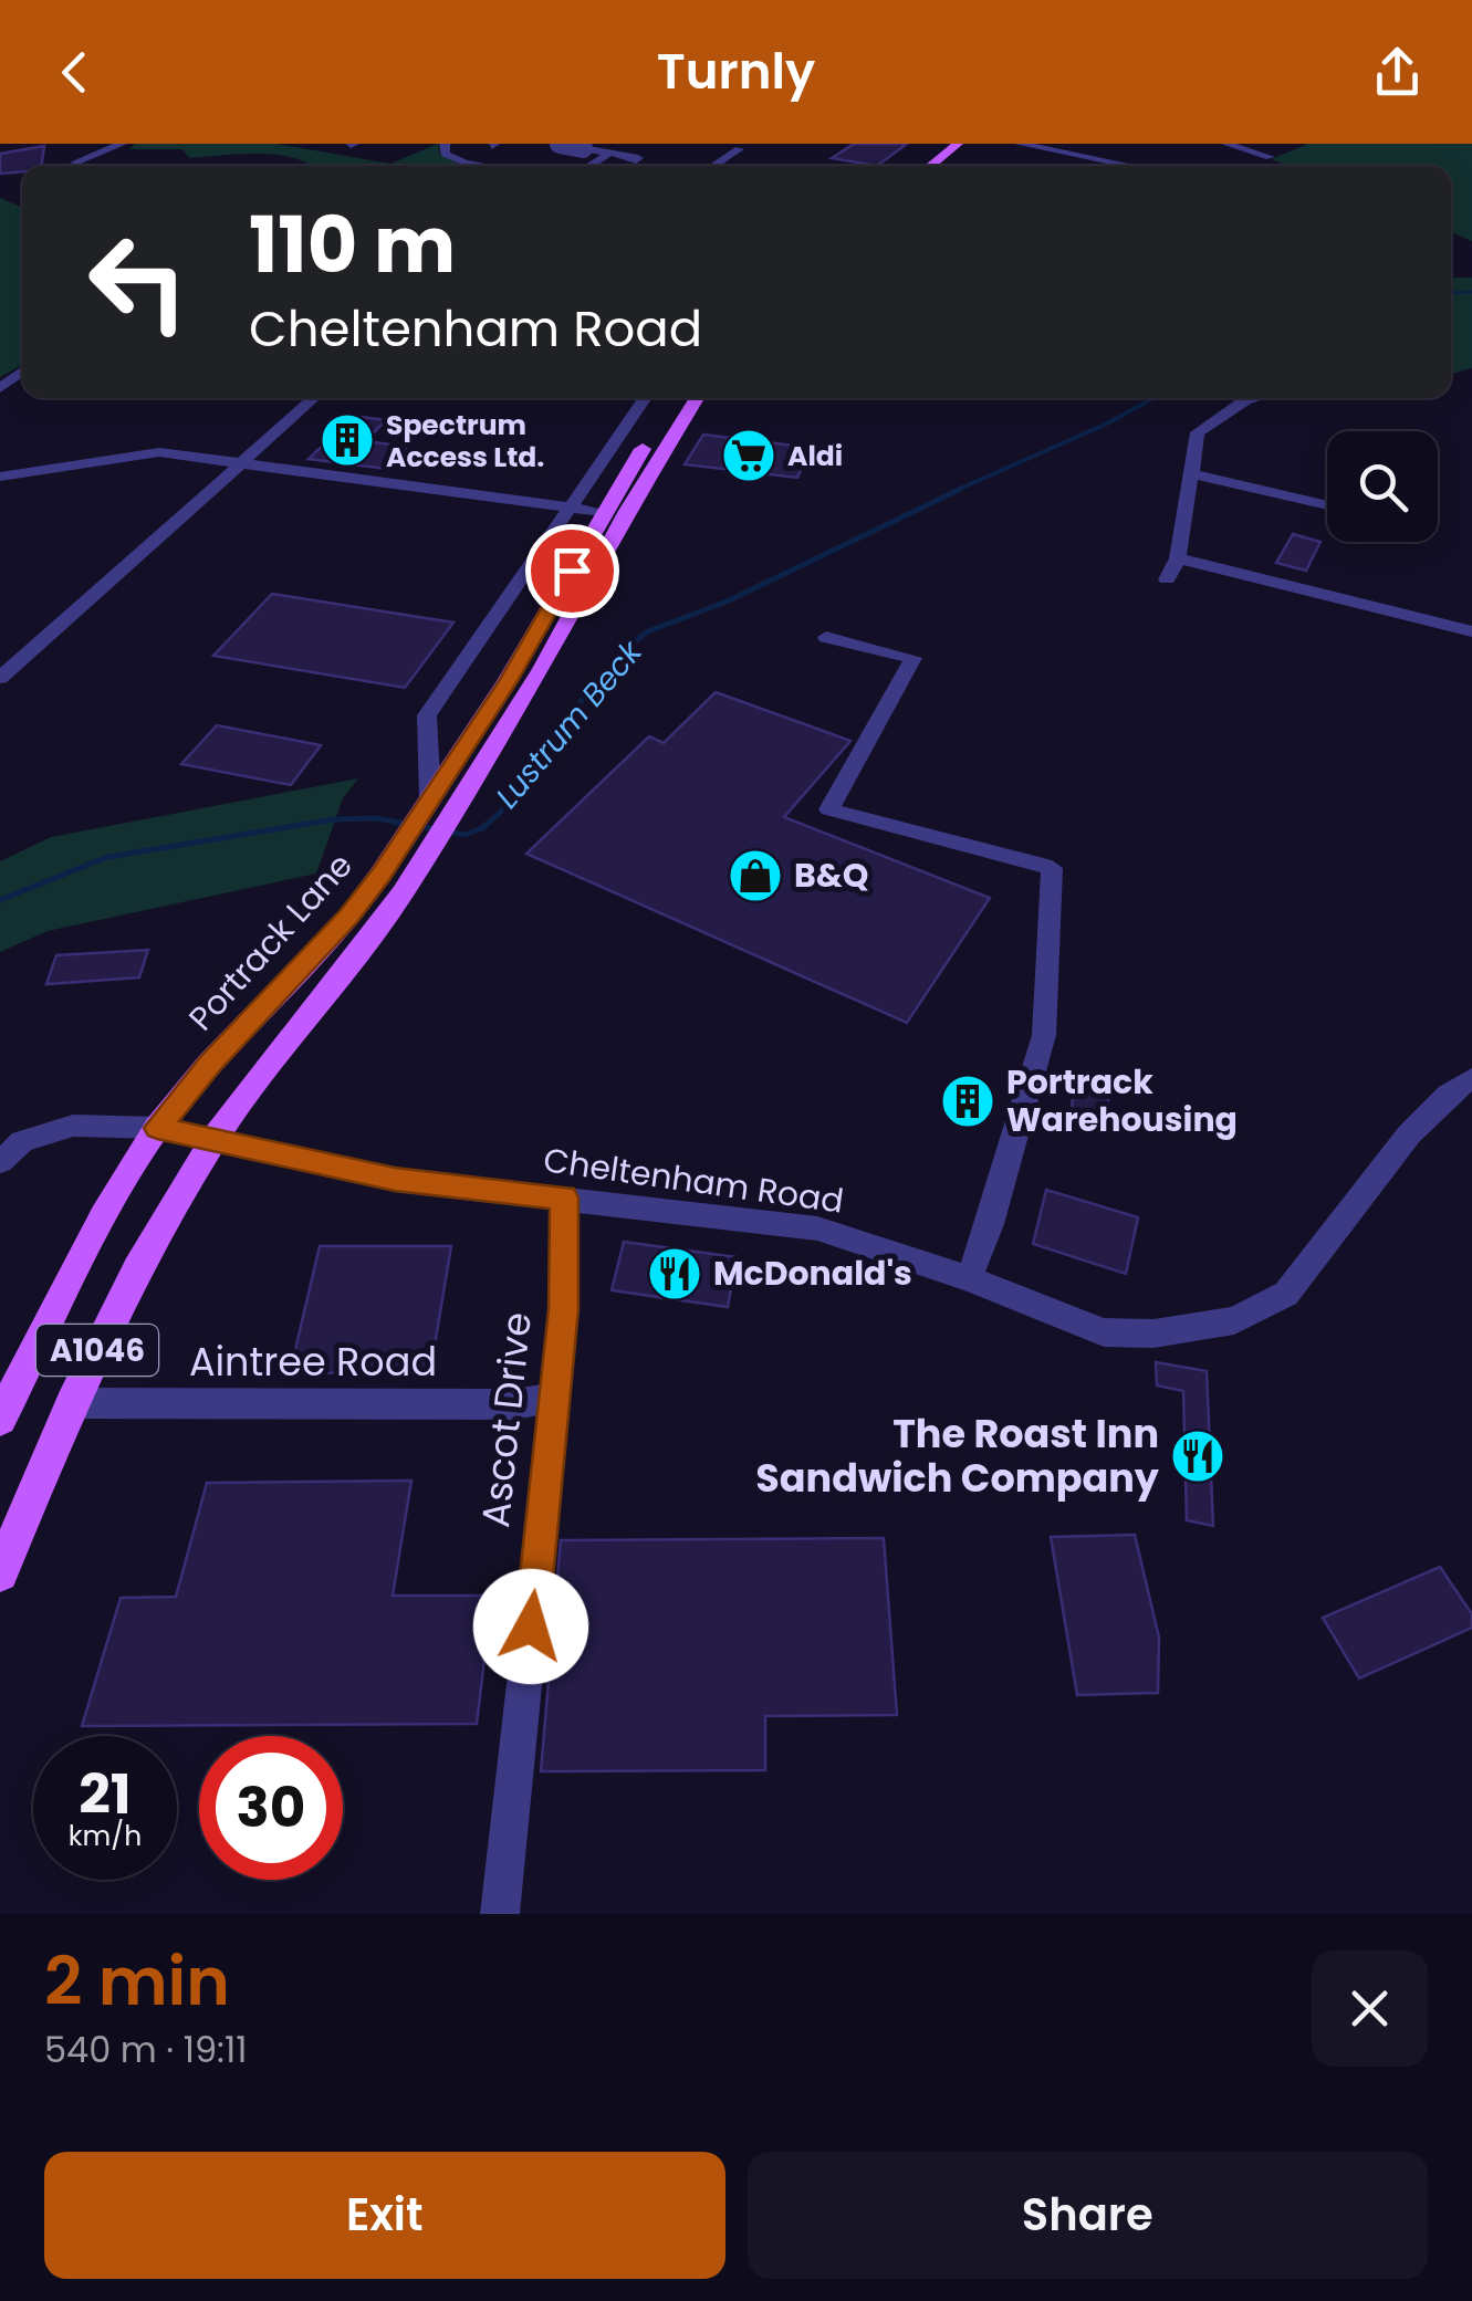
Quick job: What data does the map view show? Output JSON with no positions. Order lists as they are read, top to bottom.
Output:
{
  "streets": {
    "main road": ["Portrack Lane", "A1046"],
    "street": ["Cheltenham Road", "Aintree Road", "Ascot Drive"]
  },
  "crossings": [
    ["Portrack Lane", "Cheltenham Road"],
    ["Portrack Lane", "A1046"],
    ["Cheltenham Road", "A1046"],
    ["Cheltenham Road", "Ascot Drive"],
    ["A1046", "Aintree Road"],
    ["Aintree Road", "Ascot Drive"]
  ],
  "water": ["Lustrum Beck"],
  "places": {
    "building": ["Spectrum Access Ltd.", "Portrack Warehousing"],
    "supermarket": ["Aldi"],
    "shop": ["B&Q"],
    "restaurant": ["McDonald's", "The Roast Inn Sandwich Company"]
  },
  "page": {
    "header": "Turnly",
    "turn": ["110 m", "Cheltenham Road"],
    "speed": "21 km/h",
    "limit": "30",
    "heading": ["2 min", "540 m · 19:11"],
    "buttons": ["Exit", "Share"]
  }
}
